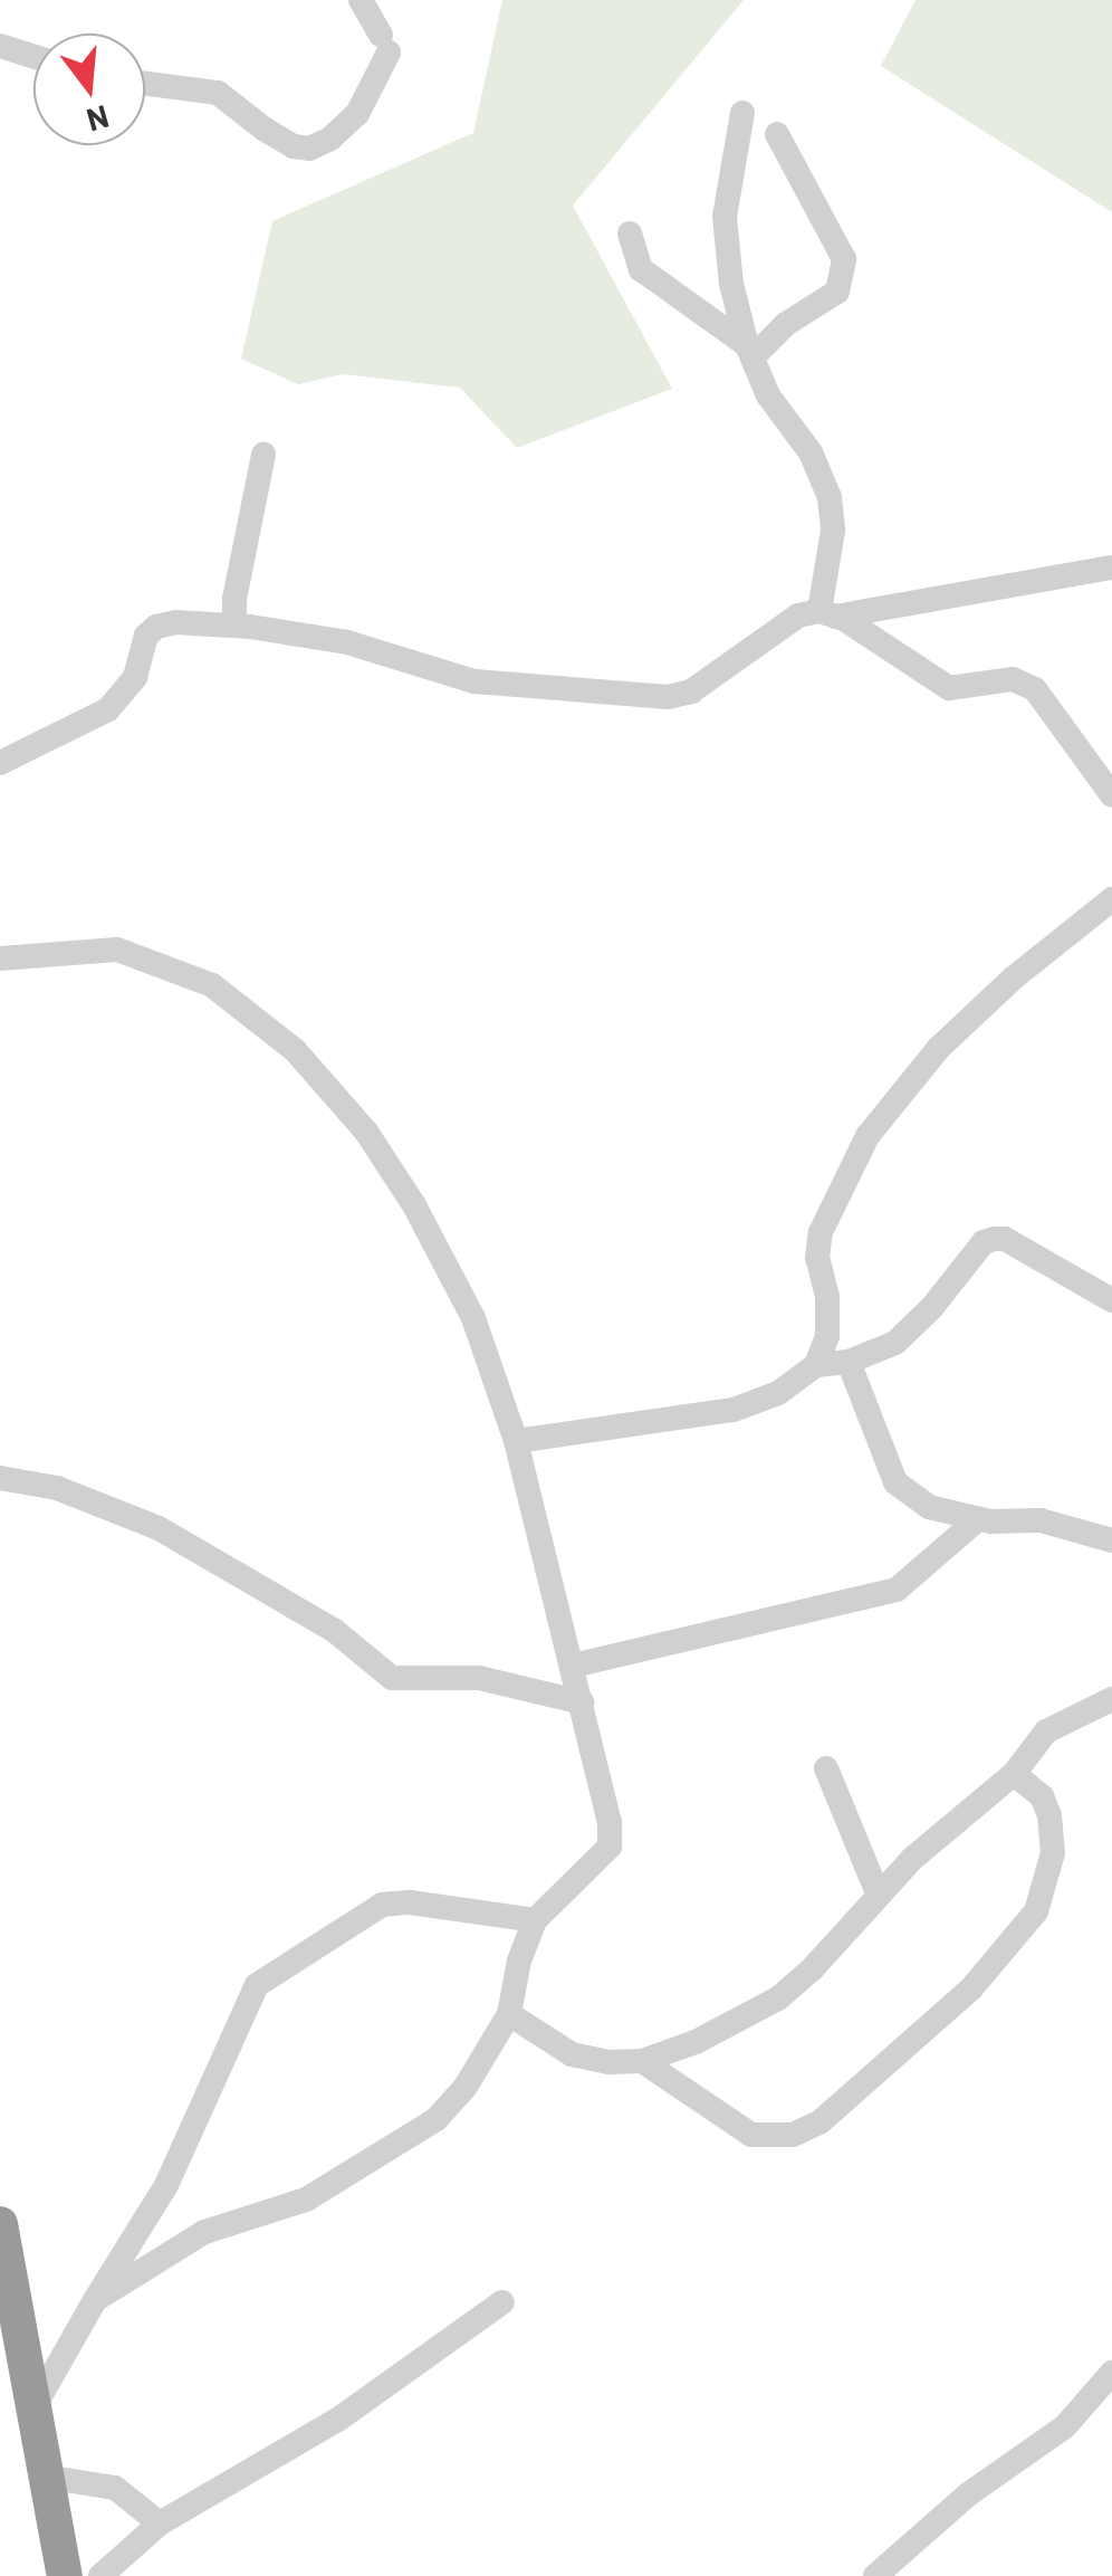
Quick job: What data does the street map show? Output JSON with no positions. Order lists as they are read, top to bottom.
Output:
{
  "north": "bottom"
}
